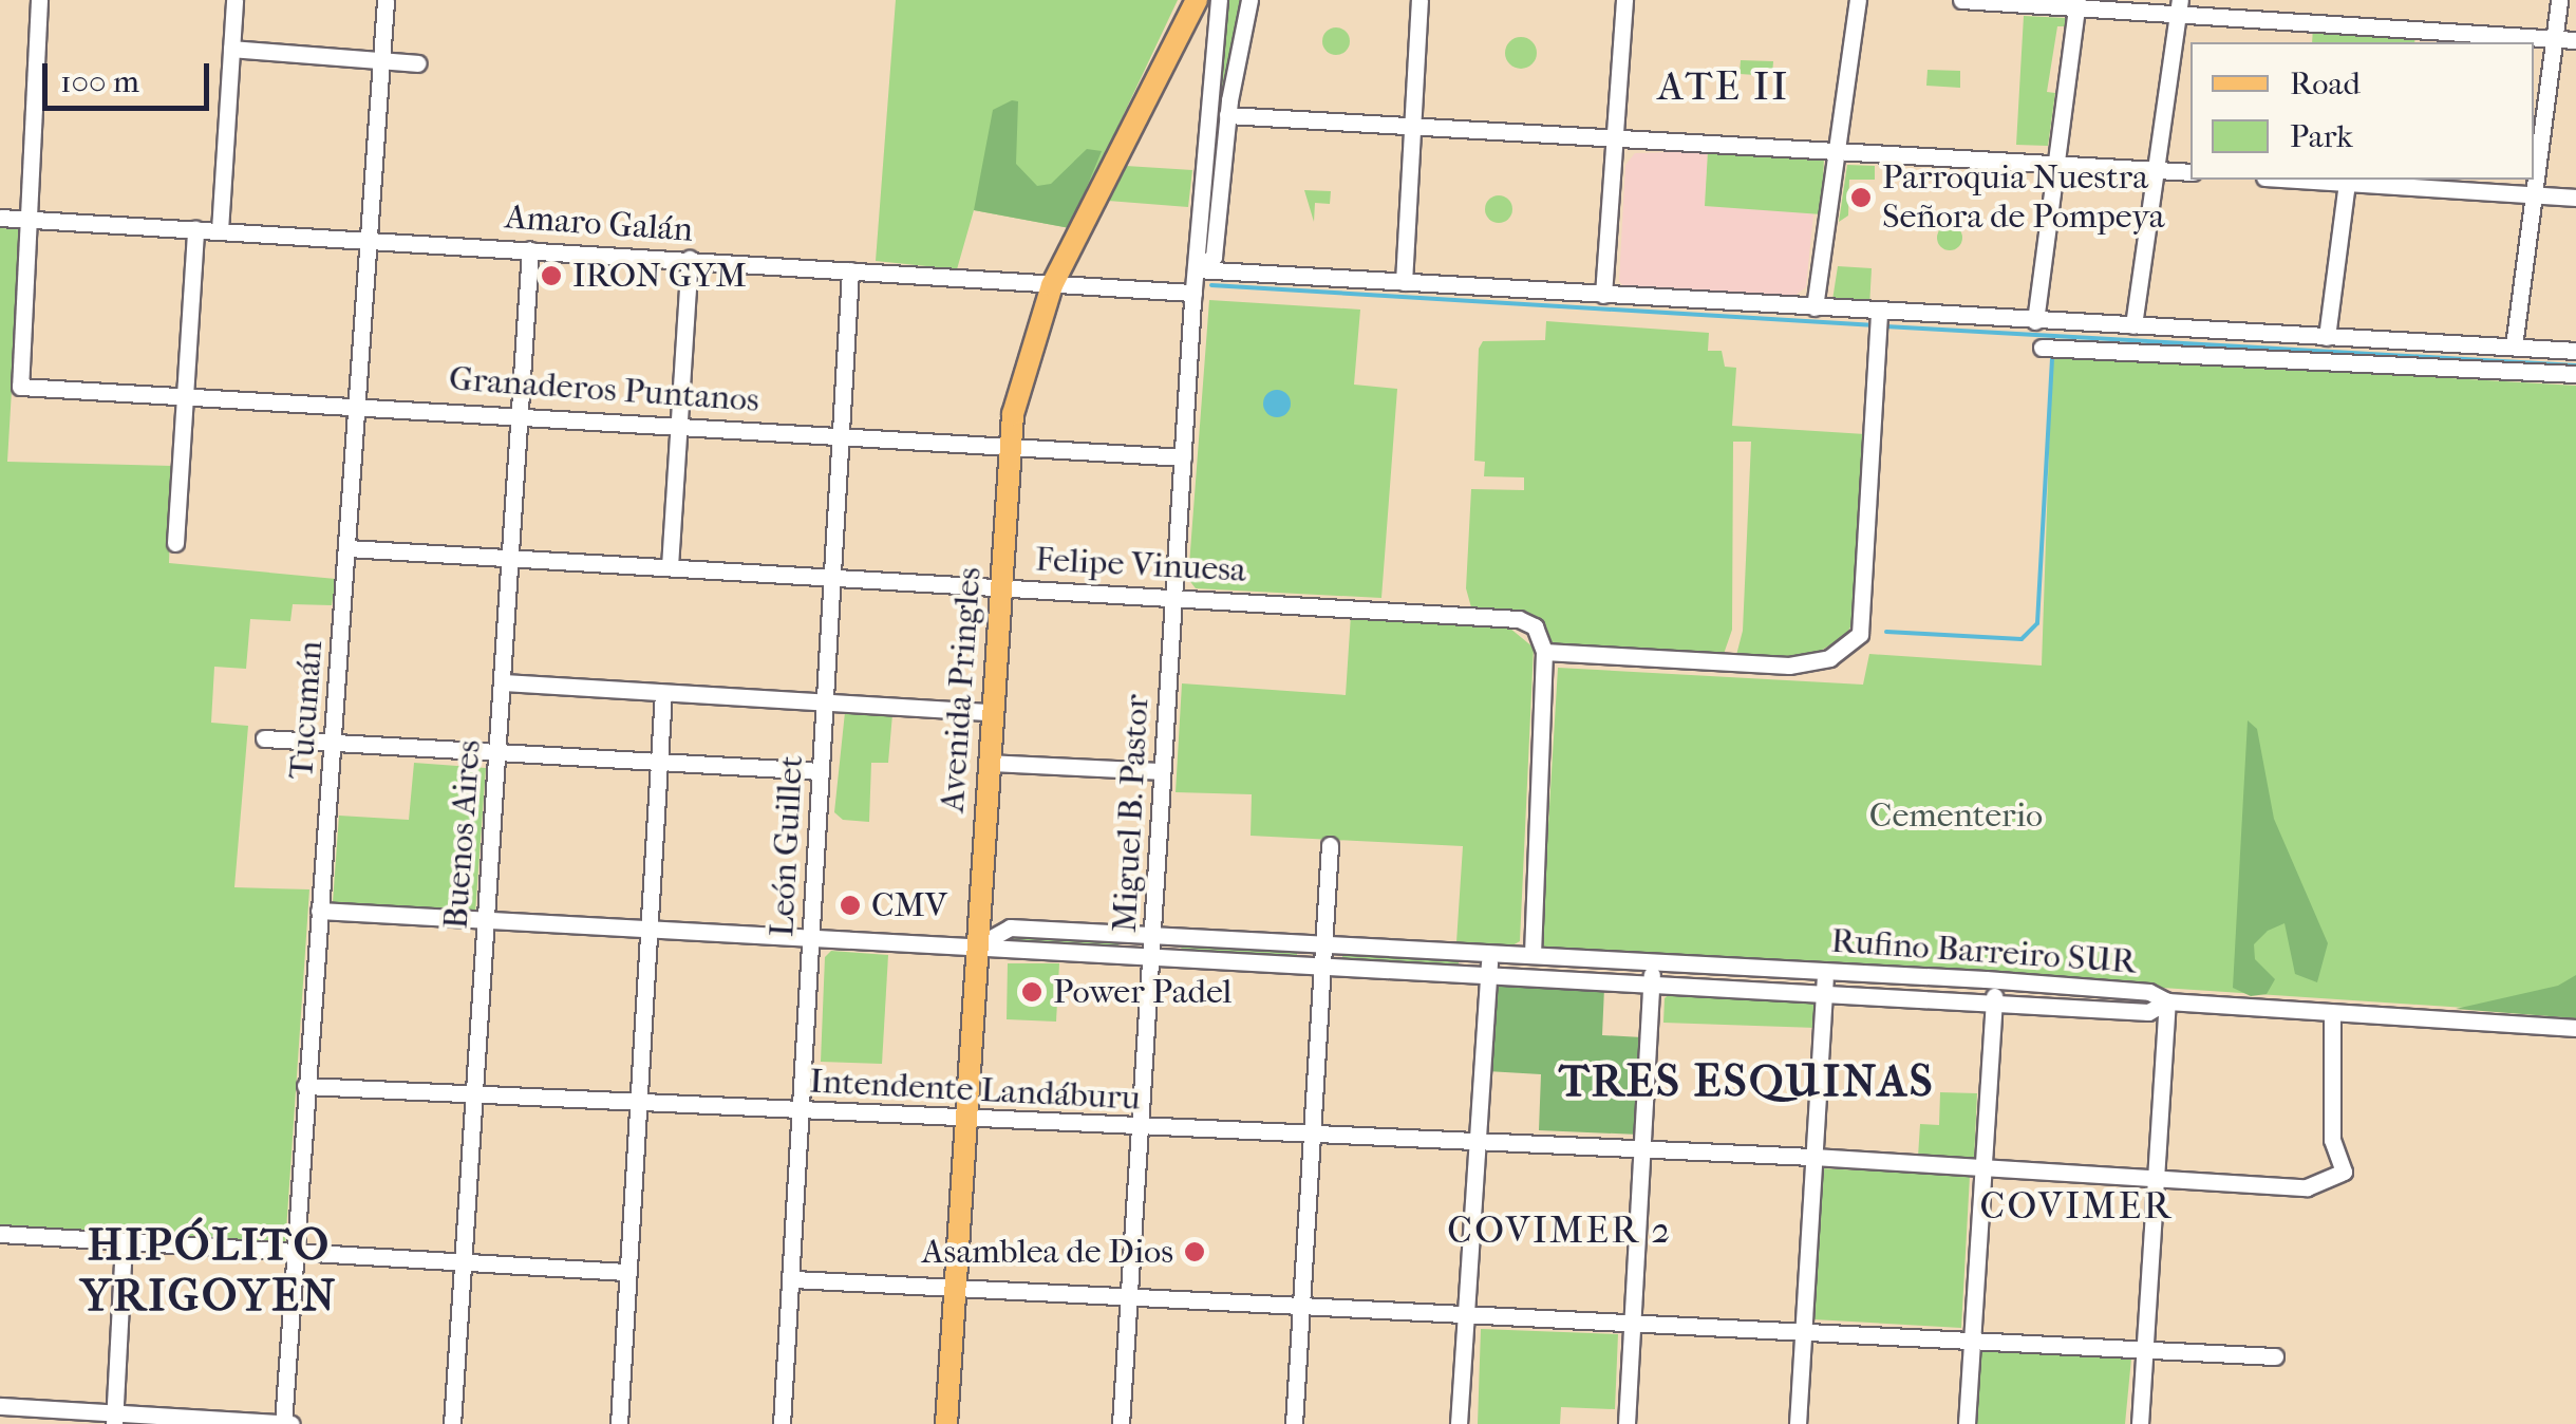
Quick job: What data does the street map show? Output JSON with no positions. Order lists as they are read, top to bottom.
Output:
{
  "streets": {
    "main road": ["Avenida Pringles"],
    "street": [
      "Amaro Galán",
      "Granaderos Puntanos",
      "Felipe Vinuesa",
      "Tucumán",
      "Miguel B. Pastor",
      "Buenos Aires",
      "León Guillet",
      "Rufino Barreiro SUR",
      "Intendente Landáburu"
    ]
  },
  "crossings": [
    ["Amaro Galán", "Granaderos Puntanos"],
    ["Amaro Galán", "Avenida Pringles"],
    ["Amaro Galán", "Tucumán"],
    ["Amaro Galán", "Miguel B. Pastor"],
    ["Amaro Galán", "Buenos Aires"],
    ["Amaro Galán", "León Guillet"],
    ["Granaderos Puntanos", "Avenida Pringles"],
    ["Granaderos Puntanos", "Tucumán"],
    ["Granaderos Puntanos", "Miguel B. Pastor"],
    ["Granaderos Puntanos", "Buenos Aires"],
    ["Granaderos Puntanos", "León Guillet"],
    ["Felipe Vinuesa", "Avenida Pringles"],
    ["Felipe Vinuesa", "Tucumán"],
    ["Felipe Vinuesa", "Miguel B. Pastor"],
    ["Felipe Vinuesa", "Buenos Aires"],
    ["Felipe Vinuesa", "León Guillet"],
    ["Avenida Pringles", "Rufino Barreiro SUR"],
    ["Avenida Pringles", "Intendente Landáburu"],
    ["Tucumán", "Rufino Barreiro SUR"],
    ["Tucumán", "Intendente Landáburu"],
    ["Miguel B. Pastor", "Rufino Barreiro SUR"],
    ["Miguel B. Pastor", "Intendente Landáburu"],
    ["Buenos Aires", "Rufino Barreiro SUR"],
    ["Buenos Aires", "Intendente Landáburu"],
    ["León Guillet", "Rufino Barreiro SUR"],
    ["León Guillet", "Intendente Landáburu"]
  ],
  "districts": [
    "ATE II",
    "TRES ESQUINAS",
    "COVIMER",
    "COVIMER 2",
    "HIPÓLITO YRIGOYEN"
  ],
  "parks": ["Cementerio"],
  "places": [
    "Parroquia Nuestra Señora de Pompeya",
    "IRON GYM",
    "CMV",
    "Power Padel",
    "Asamblea de Dios"
  ],
  "legend": ["Road", "Park"],
  "scale_bar": "100 m"
}
